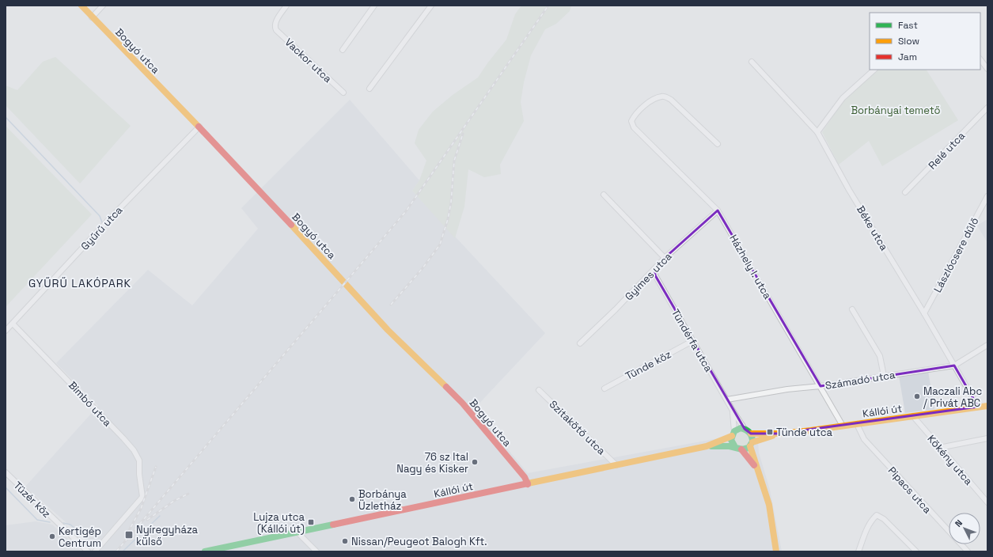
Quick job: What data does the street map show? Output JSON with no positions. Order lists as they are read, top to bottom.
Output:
{
  "streets": {
    "main road": ["Bogyó utca", "Kállói út"],
    "street": [
      "Vackor utca",
      "Relé utca",
      "Gyűrű utca",
      "Béke utca",
      "Lászlócsere dűlő",
      "Házhely I. utca",
      "Gyimes utca",
      "Tündérfa utca",
      "Tünde köz",
      "Számadó utca",
      "Bimbó utca",
      "Szitakötő utca",
      "Kökény utca",
      "Pipacs utca",
      "Tüzér köz"
    ]
  },
  "crossings": [
    ["Bogyó utca", "Gyűrű utca"],
    ["Bogyó utca", "Kállói út"],
    ["Gyűrű utca", "Bimbó utca"],
    ["Béke utca", "Lászlócsere dűlő"],
    ["Béke utca", "Számadó utca"],
    ["Béke utca", "Kállói út"],
    ["Házhely I. utca", "Gyimes utca"],
    ["Házhely I. utca", "Számadó utca"],
    ["Házhely I. utca", "Kállói út"],
    ["Gyimes utca", "Tündérfa utca"],
    ["Tündérfa utca", "Tünde köz"],
    ["Tündérfa utca", "Számadó utca"],
    ["Tündérfa utca", "Kállói út"],
    ["Kállói út", "Szitakötő utca"],
    ["Kállói út", "Kökény utca"],
    ["Kállói út", "Pipacs utca"]
  ],
  "districts": ["GYŰRŰ LAKÓPARK"],
  "parks": ["Borbányai temető"],
  "places": {
    "other": [
      "Maczali Abc / Privát ABC",
      "76 sz Ital Nagy és Kisker",
      "Borbánya Üzletház",
      "Kertigép Centrum",
      "Nissan/Peugeot Balogh Kft."
    ],
    "transit": ["Tünde utca", "Lujza utca (Kállói út)", "Nyíregyháza külső"]
  },
  "legend": ["Fast", "Slow", "Jam"],
  "north": "top left"
}
